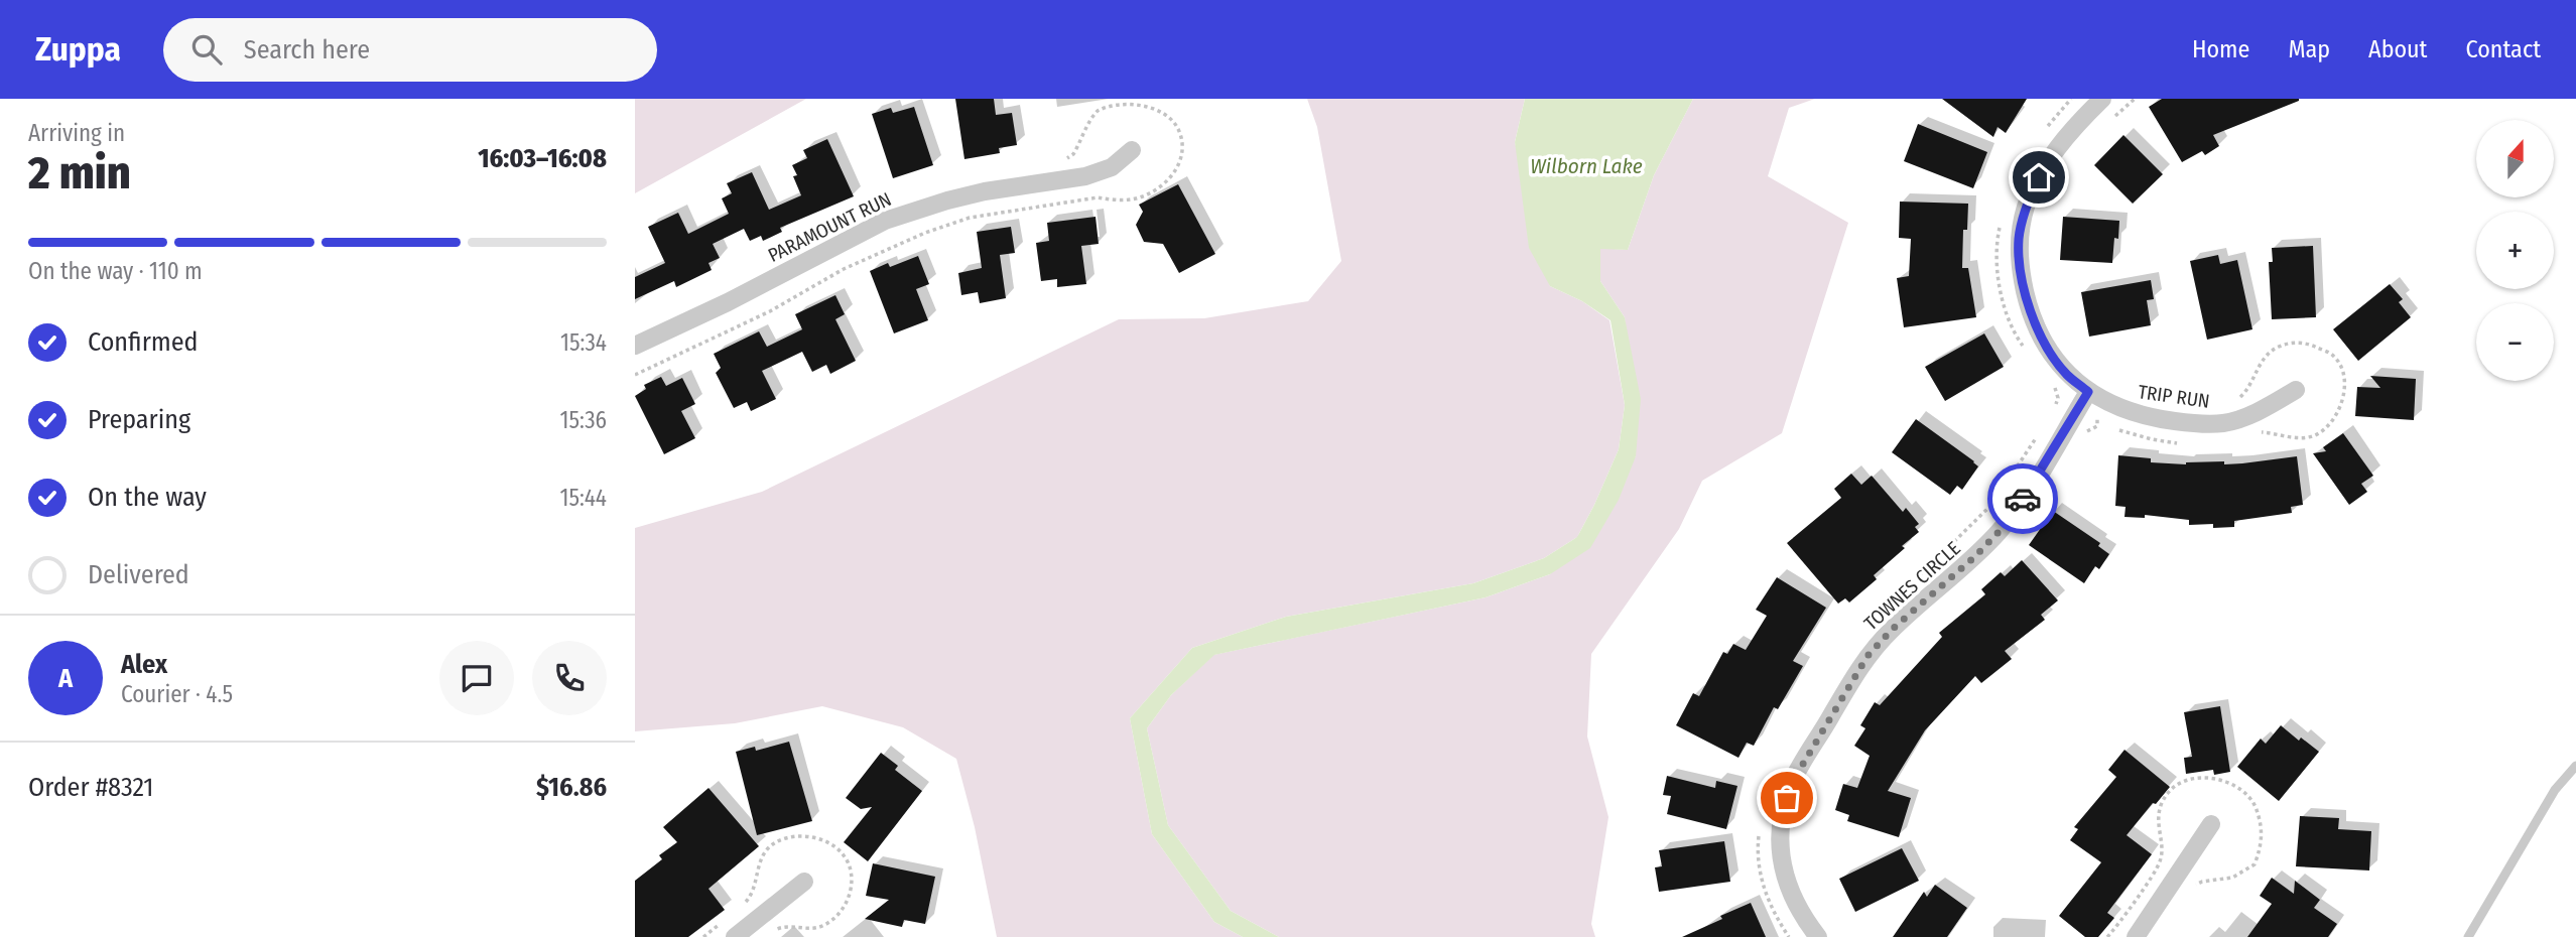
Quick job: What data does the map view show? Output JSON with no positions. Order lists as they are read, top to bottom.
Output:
{
  "streets": {
    "street": ["PARAMOUNT RUN", "TRIP RUN", "TOWNES CIRCLE"]
  },
  "crossings": [
    ["TRIP RUN", "TOWNES CIRCLE"]
  ],
  "water": ["Wilborn Lake"],
  "north": "top",
  "page": {
    "header": "Zuppa",
    "search": "Search here",
    "nav": [
      "Home",
      "Map",
      "About",
      "Contact"
    ],
    "heading": ["2 min", "Arriving in", "16:03–16:08"],
    "panel": [
      "Alex",
      "Courier · 4.5",
      "Order #8321",
      "$16.86"
    ],
    "map_buttons": ["+", "−"],
    "bar": "On the way · 110 m",
    "list": [
      ["Confirmed", "15:34"],
      ["Preparing", "15:36"],
      ["On the way", "15:44"],
      "Delivered"
    ],
    "round": "A"
  }
}
